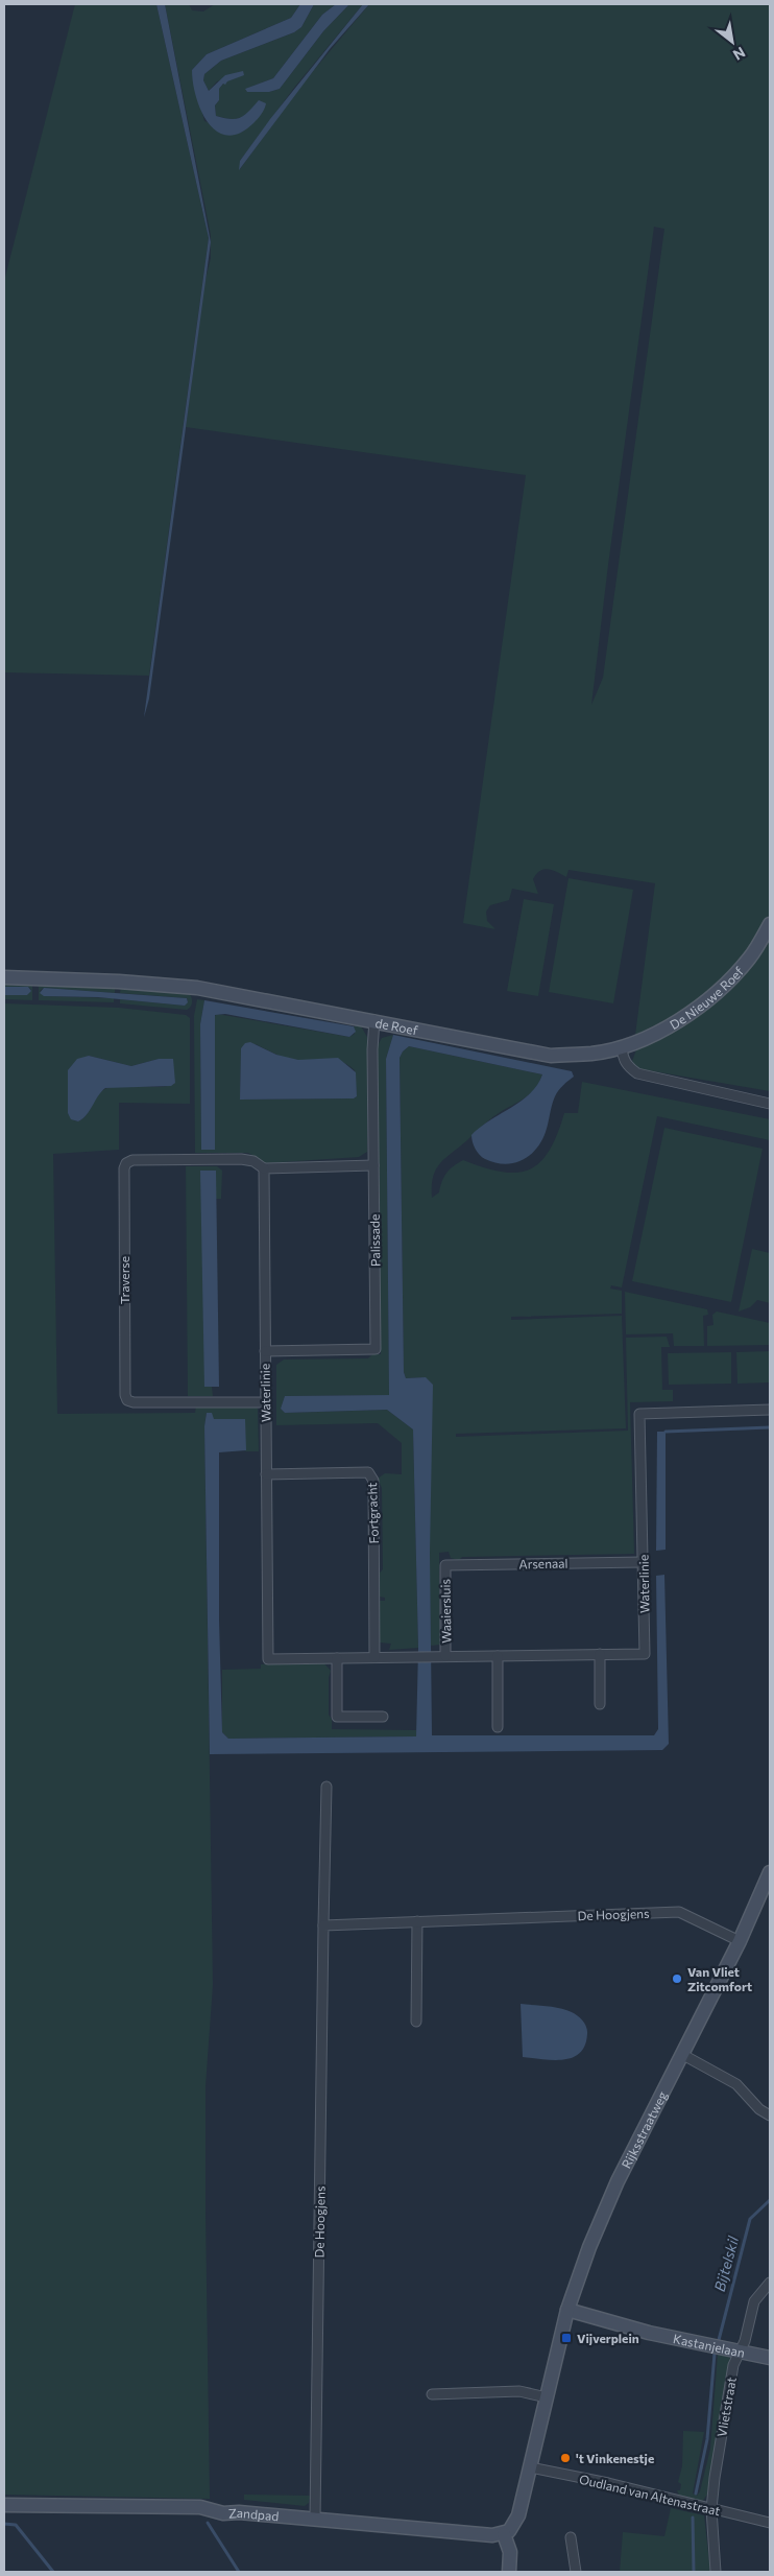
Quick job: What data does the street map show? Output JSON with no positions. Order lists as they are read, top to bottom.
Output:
{
  "streets": {
    "street": [
      "De Nieuwe Roef",
      "de Roef",
      "Palissade",
      "Traverse",
      "Waterlinie",
      "Fortgracht",
      "Arsenaal",
      "Waaiersluis",
      "De Hoogjens",
      "Rijksstraatweg",
      "Kastanjelaan",
      "Vlietstraat",
      "Oudland van Altenastraat",
      "Zandpad"
    ]
  },
  "crossings": [
    ["De Nieuwe Roef", "de Roef"],
    ["de Roef", "Palissade"],
    ["Palissade", "Waterlinie"],
    ["Traverse", "Waterlinie"],
    ["Waterlinie", "Fortgracht"],
    ["Waterlinie", "Arsenaal"],
    ["Waterlinie", "Waaiersluis"],
    ["Arsenaal", "Waaiersluis"],
    ["De Hoogjens", "Rijksstraatweg"],
    ["De Hoogjens", "Zandpad"],
    ["Rijksstraatweg", "Kastanjelaan"],
    ["Rijksstraatweg", "Oudland van Altenastraat"],
    ["Rijksstraatweg", "Zandpad"],
    ["Kastanjelaan", "Vlietstraat"],
    ["Vlietstraat", "Oudland van Altenastraat"]
  ],
  "water": ["Bijtelskil"],
  "places": {
    "other": ["Van Vliet Zitcomfort", "'t Vinkenestje"],
    "transit": ["Vijverplein"]
  },
  "north": "bottom right"
}
